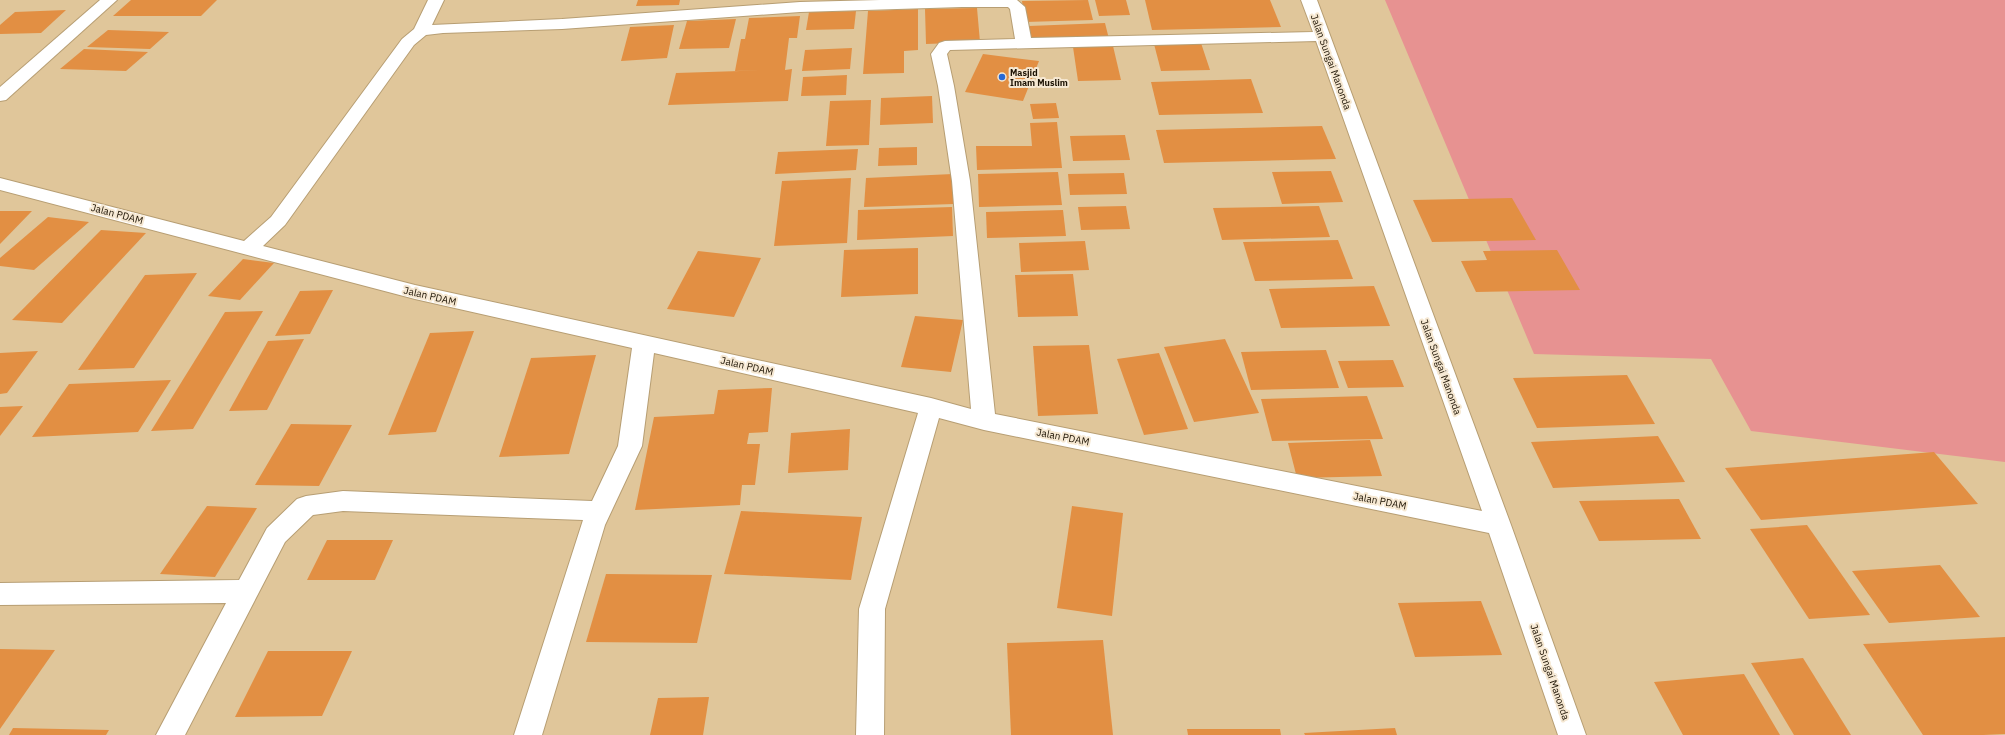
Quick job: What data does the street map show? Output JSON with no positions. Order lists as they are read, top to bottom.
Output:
{
  "streets": {
    "street": ["Jalan Sungai Manonda", "Jalan PDAM"]
  },
  "crossings": [
    ["Jalan Sungai Manonda", "Jalan PDAM"]
  ],
  "places": ["Masjid Imam Muslim"]
}
